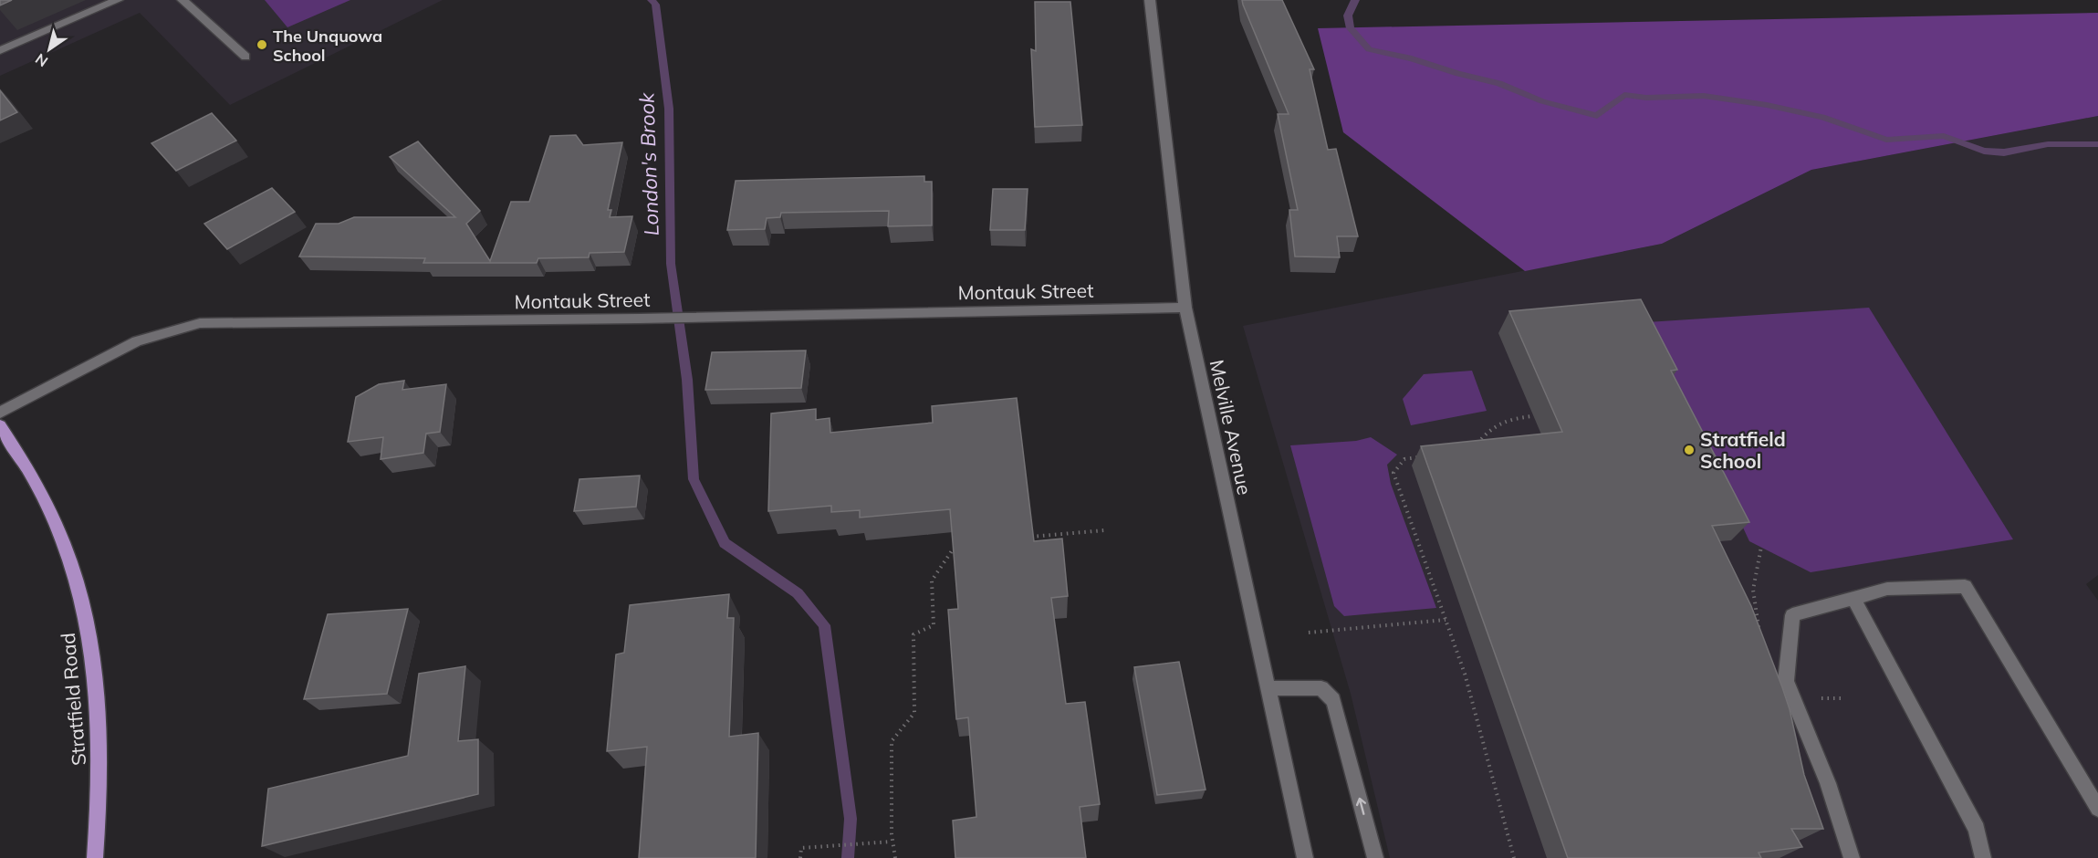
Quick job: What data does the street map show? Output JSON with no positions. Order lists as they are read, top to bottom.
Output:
{
  "streets": {
    "main road": ["Stratfield Road"],
    "street": ["Montauk Street", "Melville Avenue"]
  },
  "crossings": [
    ["Montauk Street", "Melville Avenue"]
  ],
  "water": ["London's Brook"],
  "places": ["The Unquowa School", "Stratfield School"],
  "north": "bottom left"
}
